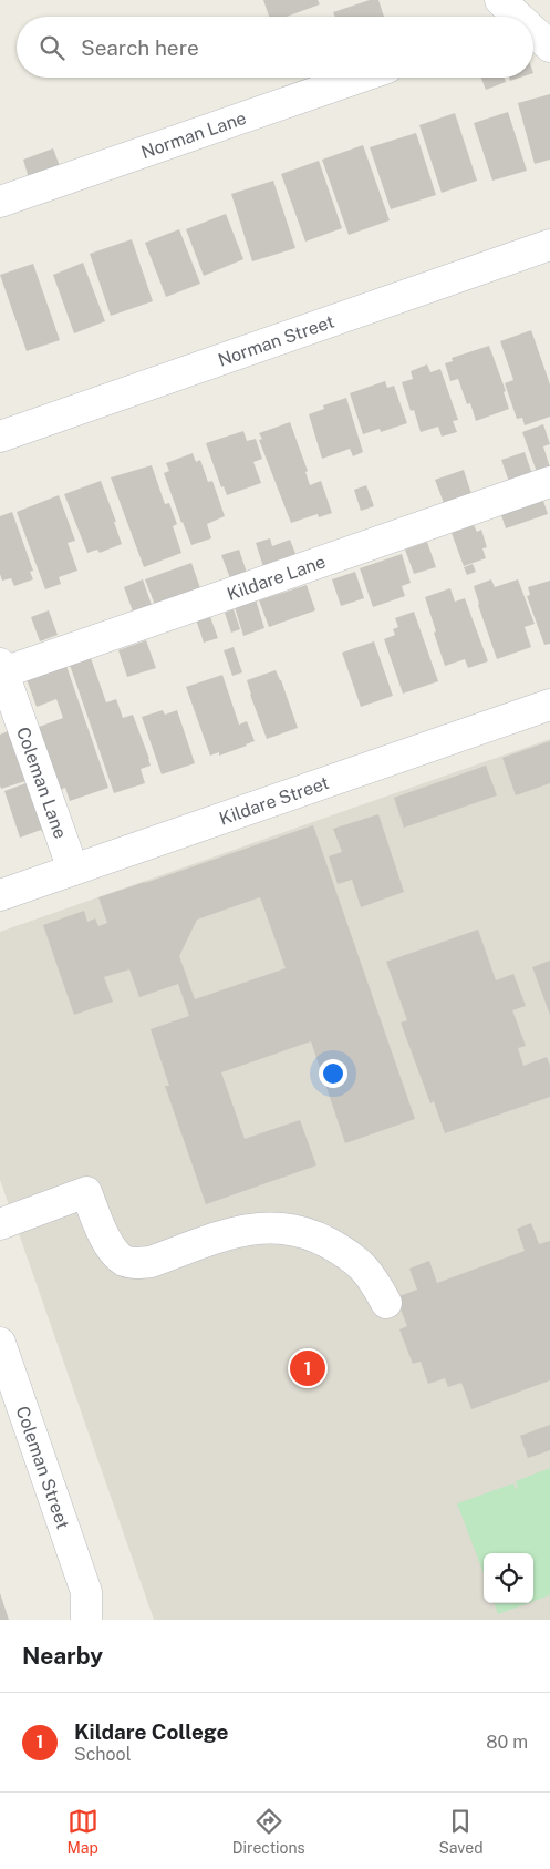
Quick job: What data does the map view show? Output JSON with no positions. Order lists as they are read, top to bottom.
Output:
{
  "streets": {
    "street": [
      "Norman Lane",
      "Norman Street",
      "Kildare Lane",
      "Coleman Lane",
      "Kildare Street",
      "Coleman Street"
    ]
  },
  "crossings": [
    ["Kildare Lane", "Coleman Lane"],
    ["Coleman Lane", "Kildare Street"]
  ],
  "page": {
    "search": "Search here",
    "pins": "1",
    "heading": "Nearby",
    "list": [
      {
        "mark": "1",
        "name": "Kildare College",
        "note": "School",
        "value": "80 m"
      }
    ],
    "nav": ["Map", "Directions", "Saved"]
  }
}
